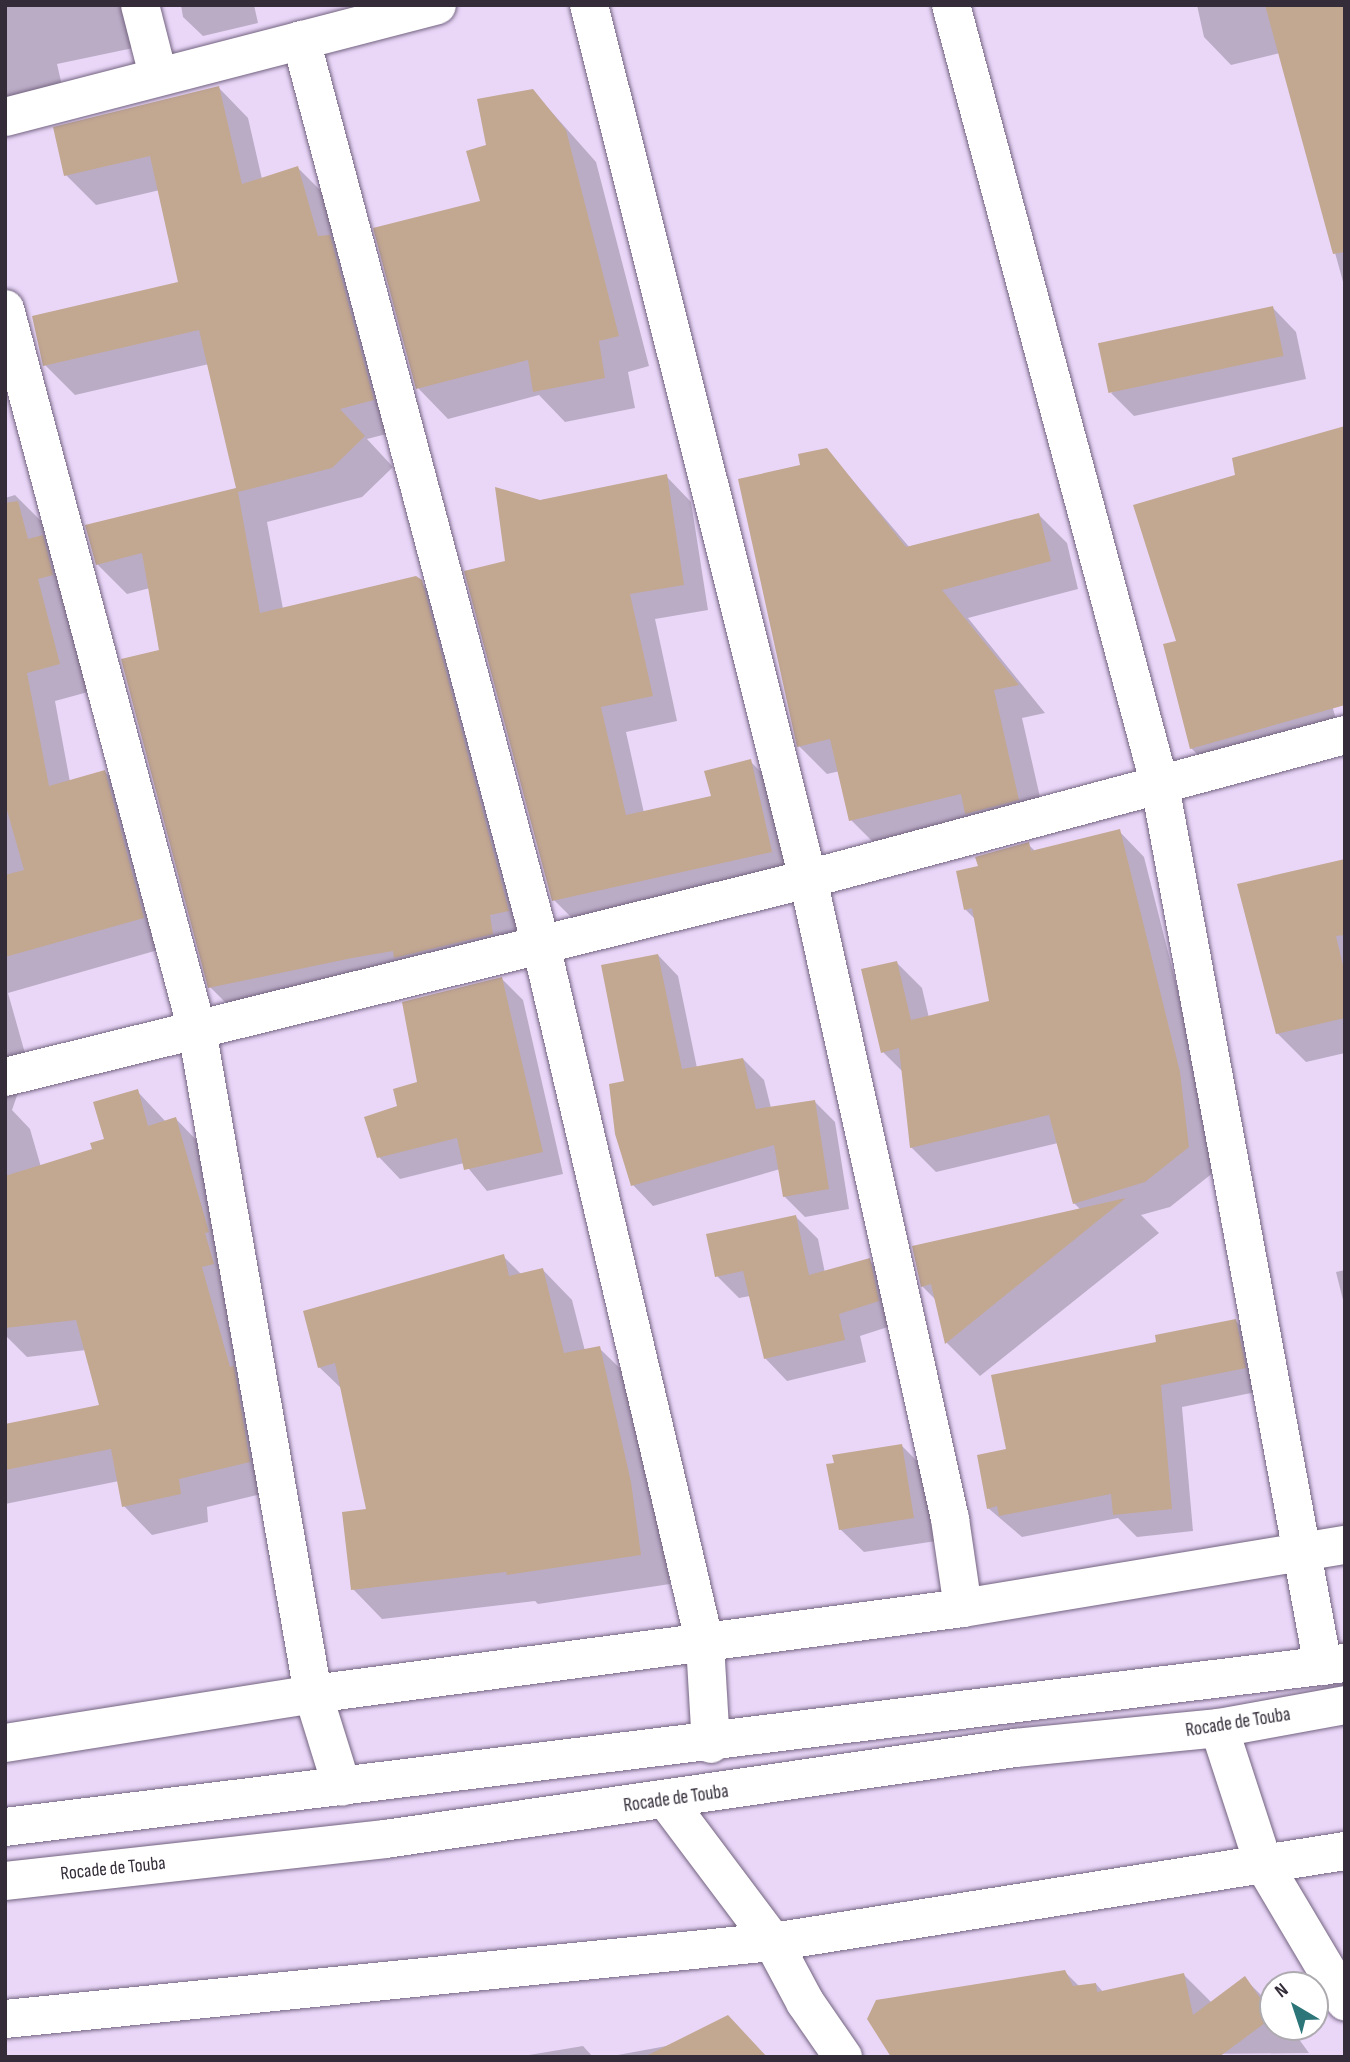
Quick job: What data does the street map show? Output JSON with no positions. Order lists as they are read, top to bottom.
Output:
{
  "streets": {
    "street": ["Rocade de Touba"]
  },
  "north": "top left"
}
